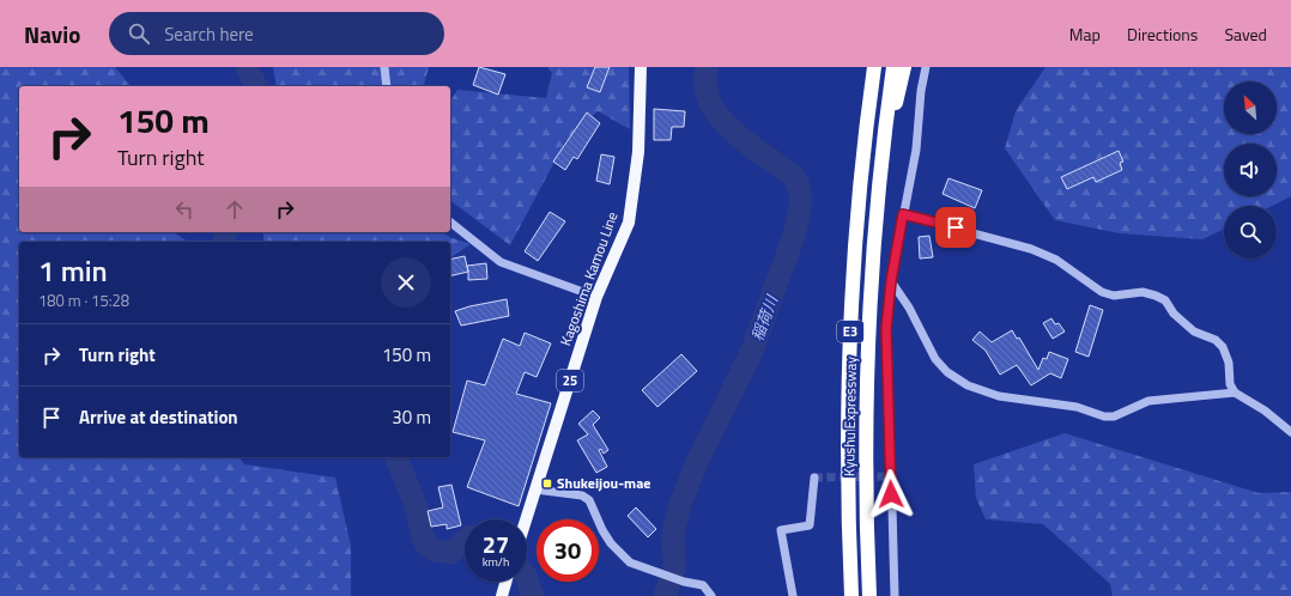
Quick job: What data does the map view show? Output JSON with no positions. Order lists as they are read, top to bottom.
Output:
{
  "streets": {
    "highway": ["E3", "Kyushu Expressway"],
    "main road": ["Kagoshima Kamou Line", "25"]
  },
  "water": ["稲荷川"],
  "places": {
    "transit": ["Shukeijou-mae"]
  },
  "north": "top left",
  "page": {
    "header": "Navio",
    "search": "Search here",
    "nav": ["Map", "Directions", "Saved"],
    "turn": ["150 m", "Turn right"],
    "heading": ["1 min", "180 m · 15:28"],
    "list": [
      {
        "name": "Turn right",
        "value": "150 m"
      },
      {
        "name": "Arrive at destination",
        "value": "30 m"
      }
    ],
    "speed": "27 km/h",
    "limit": "30"
  }
}
